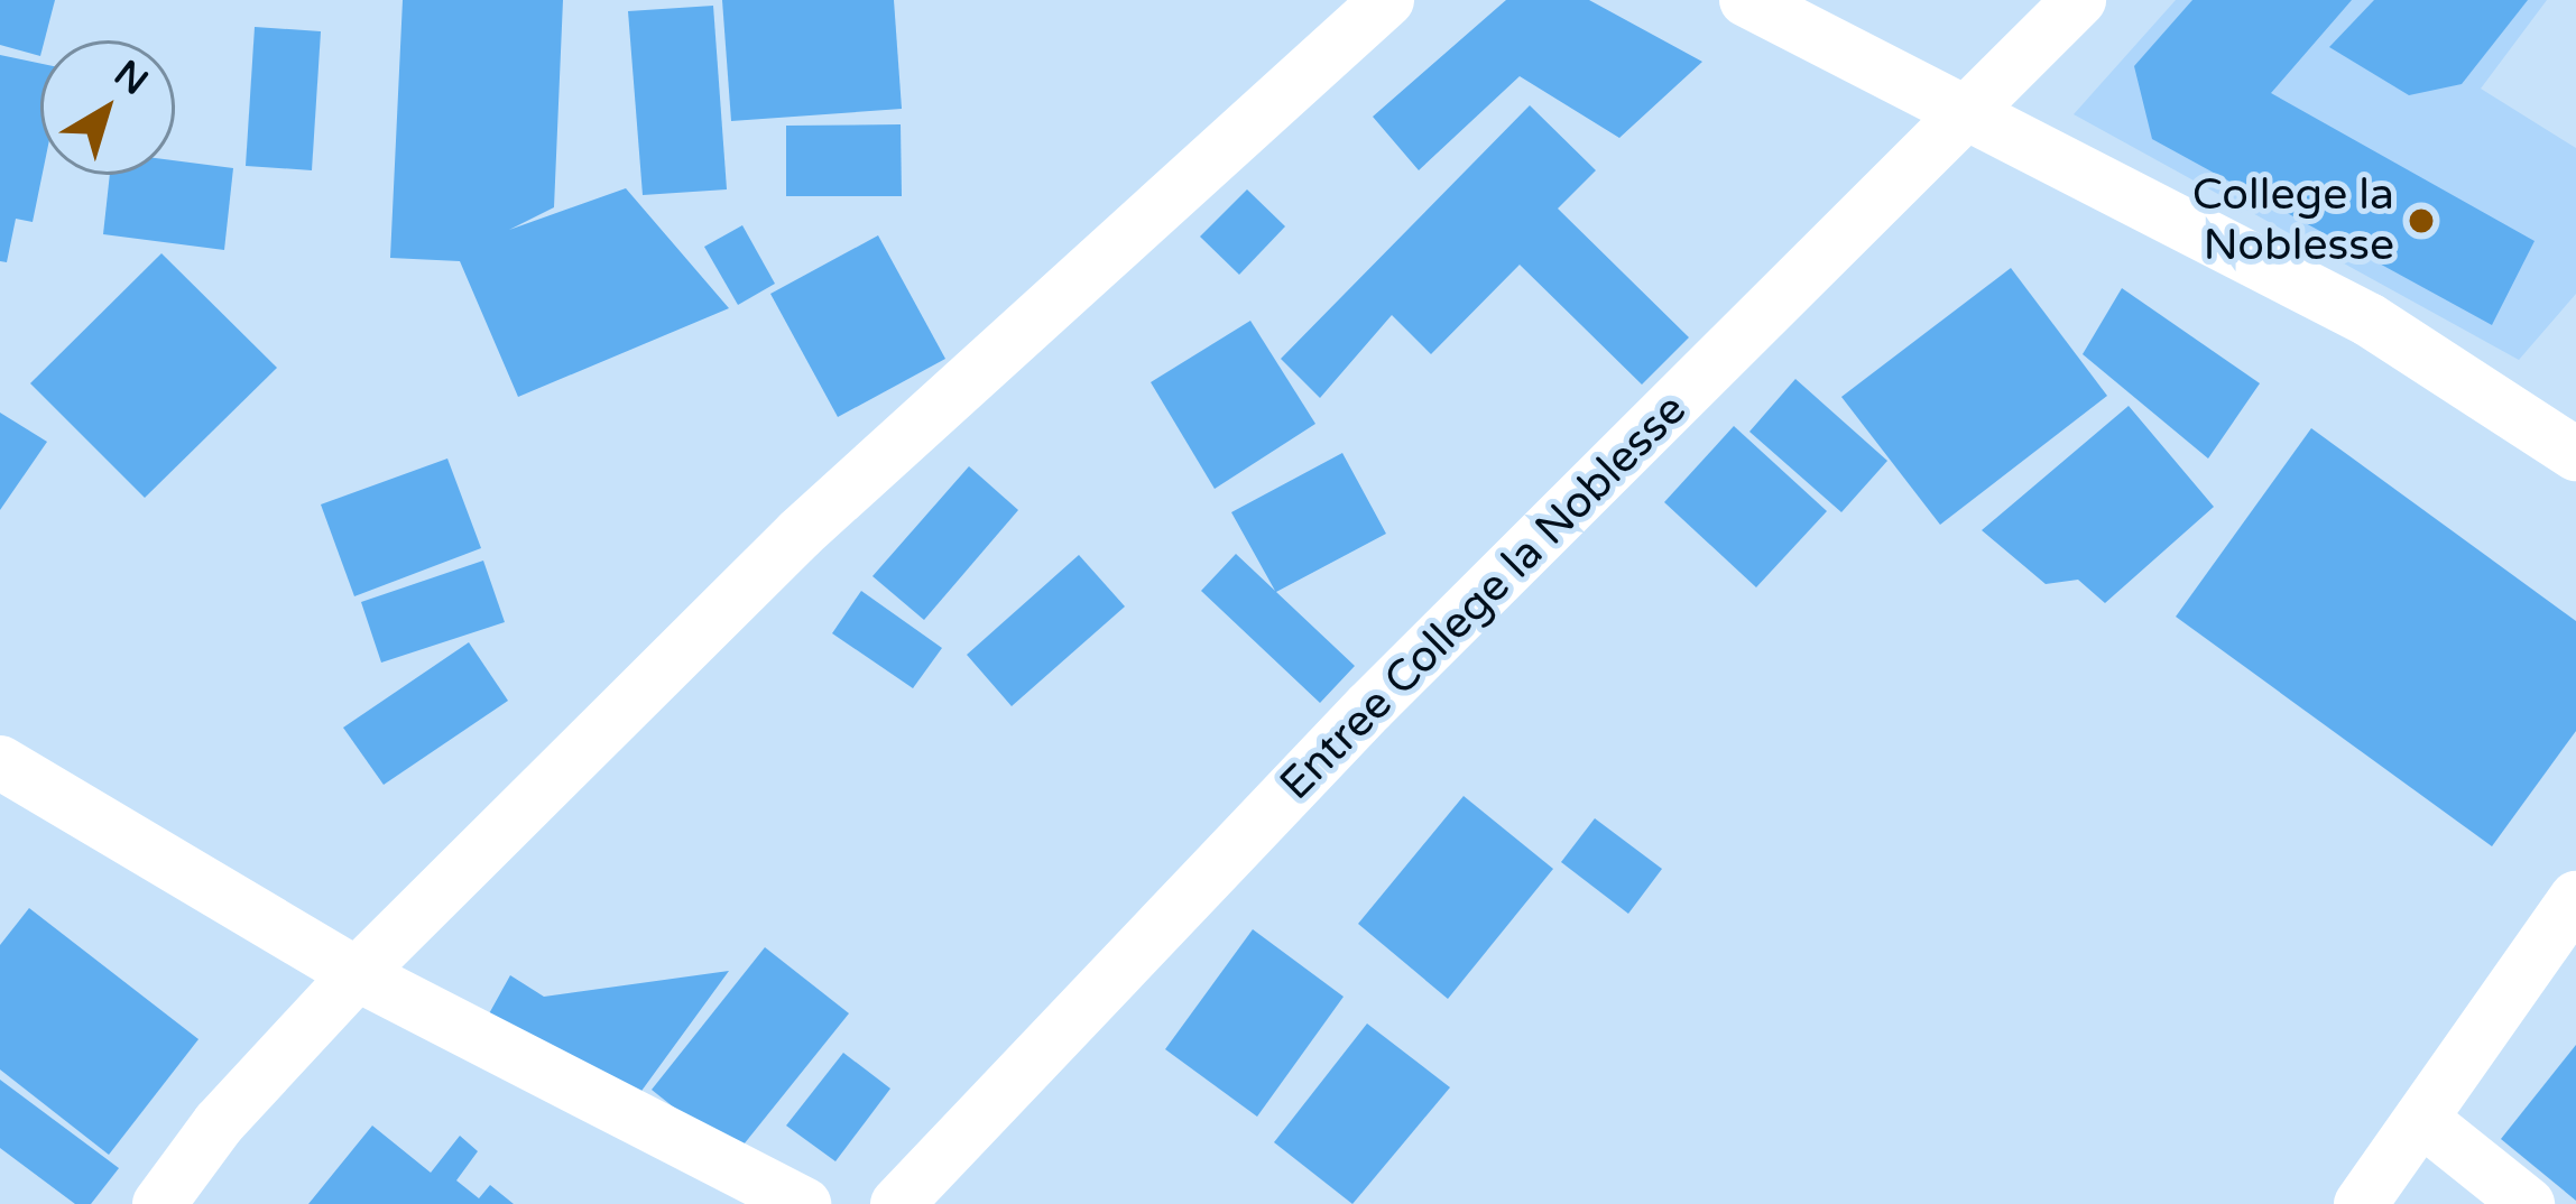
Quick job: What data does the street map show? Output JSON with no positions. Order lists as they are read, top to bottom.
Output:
{
  "streets": {
    "street": ["Entree College la Noblesse"]
  },
  "places": ["College la Noblesse"],
  "north": "top right"
}
